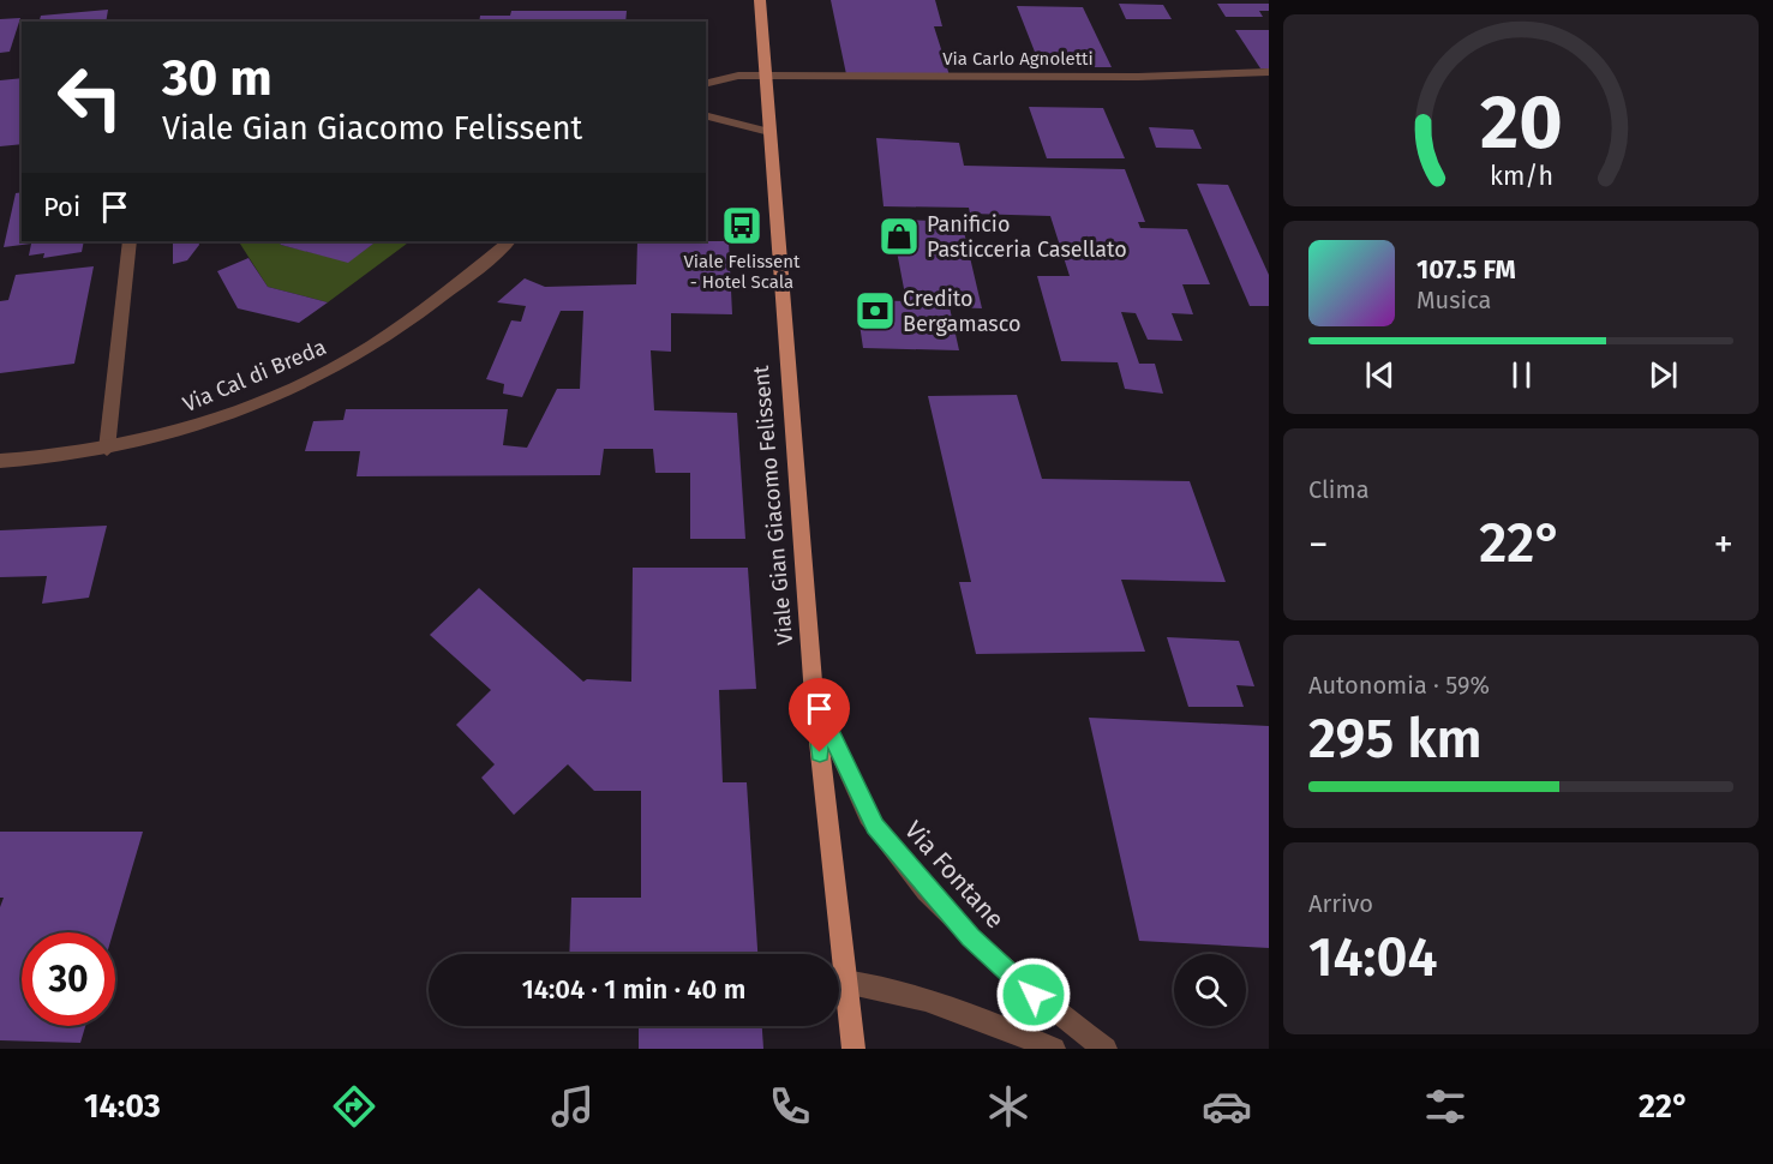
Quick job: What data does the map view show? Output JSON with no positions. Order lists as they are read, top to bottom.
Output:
{
  "streets": {
    "main road": ["Viale Gian Giacomo Felissent"],
    "street": ["Via Carlo Agnoletti", "Via Cal di Breda", "Via Fontane"]
  },
  "crossings": [
    ["Via Carlo Agnoletti", "Viale Gian Giacomo Felissent"],
    ["Viale Gian Giacomo Felissent", "Via Fontane"]
  ],
  "places": {
    "bus stop": ["Viale Felissent - Hotel Scala"],
    "shop": ["Panificio Pasticceria Casellato"],
    "bank": ["Credito Bergamasco"]
  },
  "page": {
    "turn": ["30 m", "Viale Gian Giacomo Felissent"],
    "then": "Poi",
    "song": ["107.5 FM", "Musica"],
    "tile": [
      "Clima",
      ["Autonomia · 59%", "295 km"],
      ["Arrivo", "14:04"]
    ],
    "heat": ["−", "22°", "+"],
    "limit": "30",
    "trip": "14:04 · 1 min · 40 m",
    "tabs": ["14:03", "22°"],
    "gauge": ["20", "km/h"]
  }
}
